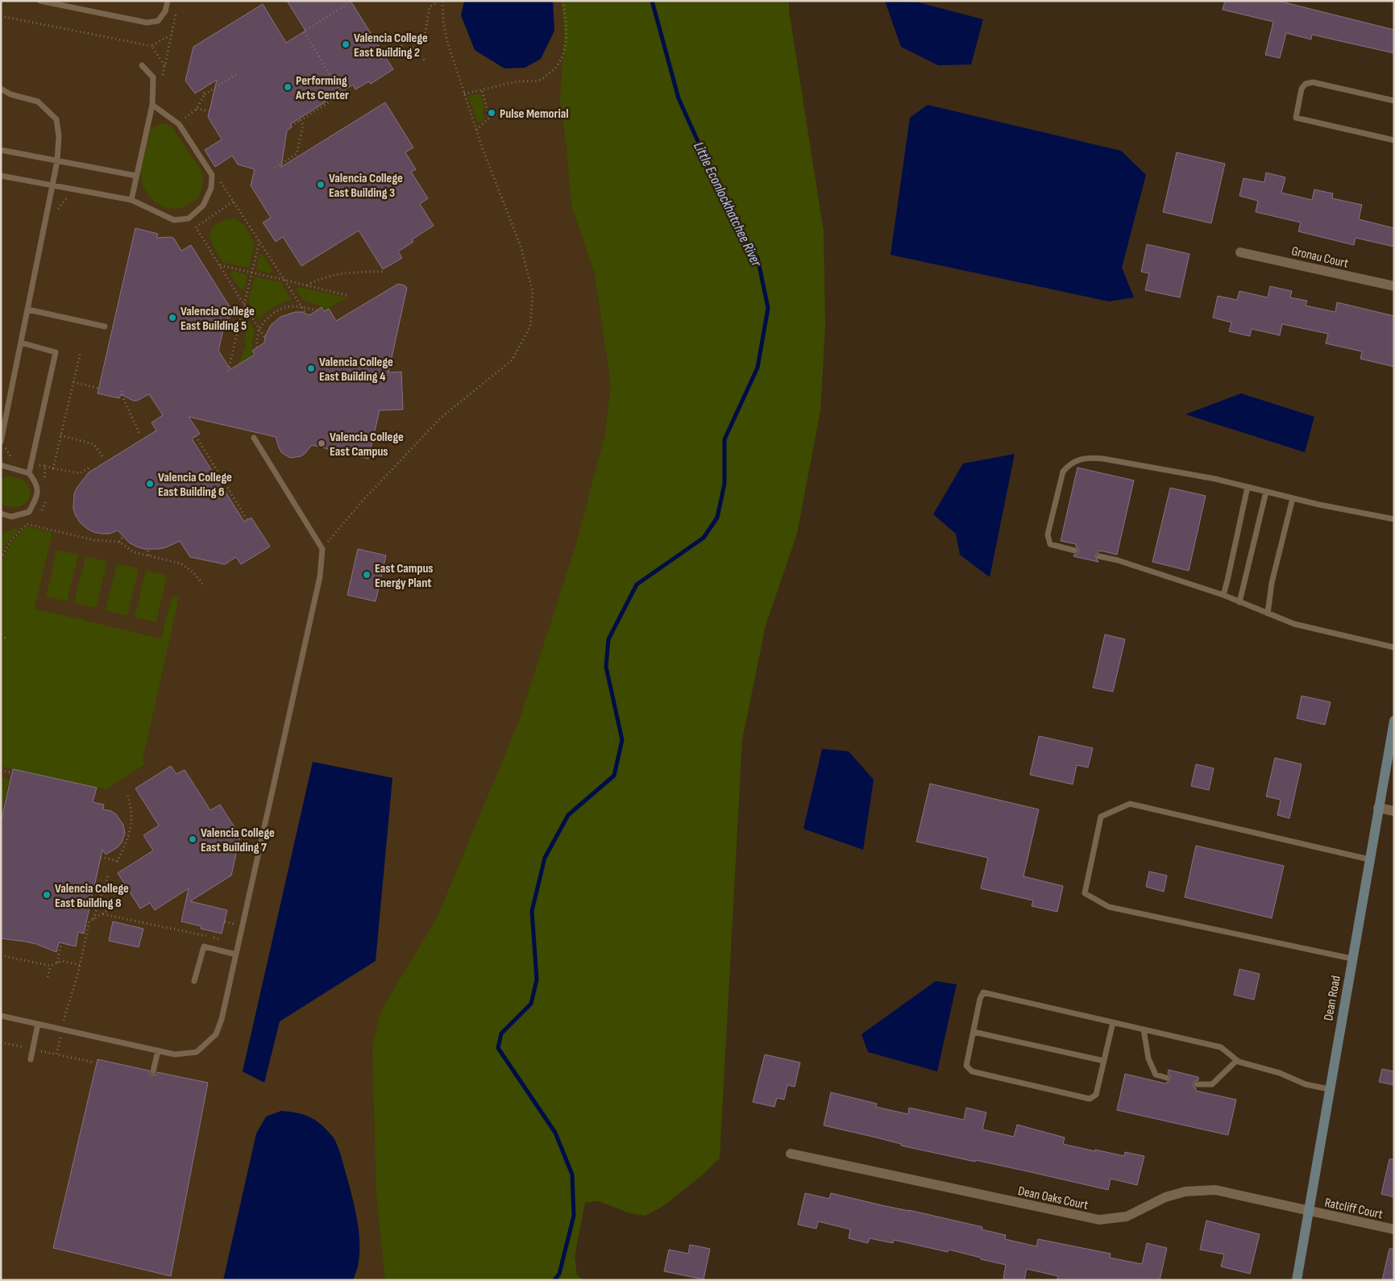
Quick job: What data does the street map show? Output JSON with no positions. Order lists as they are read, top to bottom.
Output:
{
  "streets": {
    "main road": ["Dean Road"],
    "street": ["Gronau Court", "Dean Oaks Court", "Ratcliff Court"]
  },
  "crossings": [
    ["Dean Road", "Dean Oaks Court"],
    ["Dean Road", "Ratcliff Court"],
    ["Dean Oaks Court", "Ratcliff Court"]
  ],
  "water": ["Little Econlockhatchee River"],
  "places": [
    "Valencia College East Building 2",
    "Performing Arts Center",
    "Pulse Memorial",
    "Valencia College East Building 3",
    "Valencia College East Building 5",
    "Valencia College East Building 4",
    "Valencia College East Campus",
    "Valencia College East Building 6",
    "East Campus Energy Plant",
    "Valencia College East Building 7",
    "Valencia College East Building 8"
  ]
}
